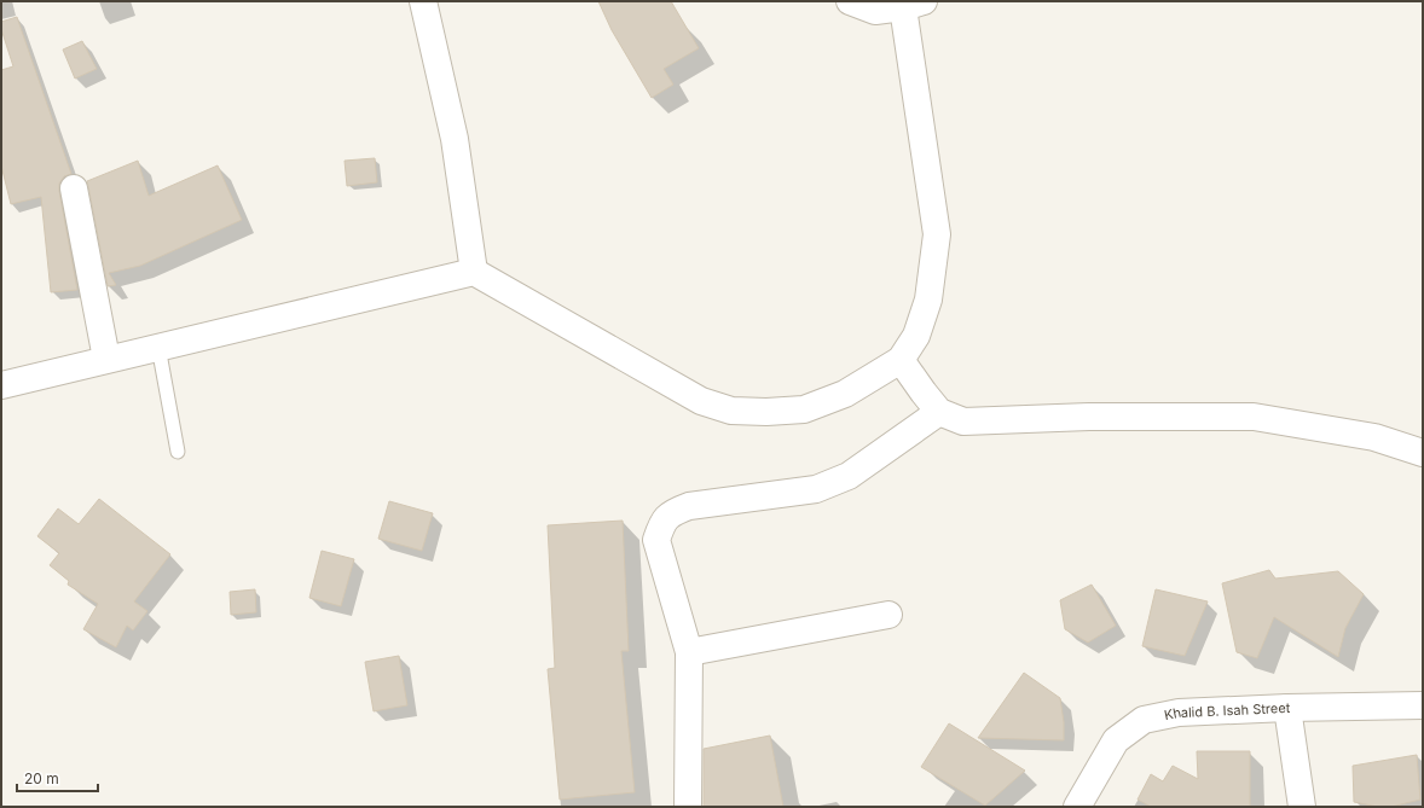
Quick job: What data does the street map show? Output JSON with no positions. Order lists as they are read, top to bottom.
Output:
{
  "streets": {
    "street": ["Khalid B. Isah Street"]
  },
  "scale_bar": "20 m"
}
